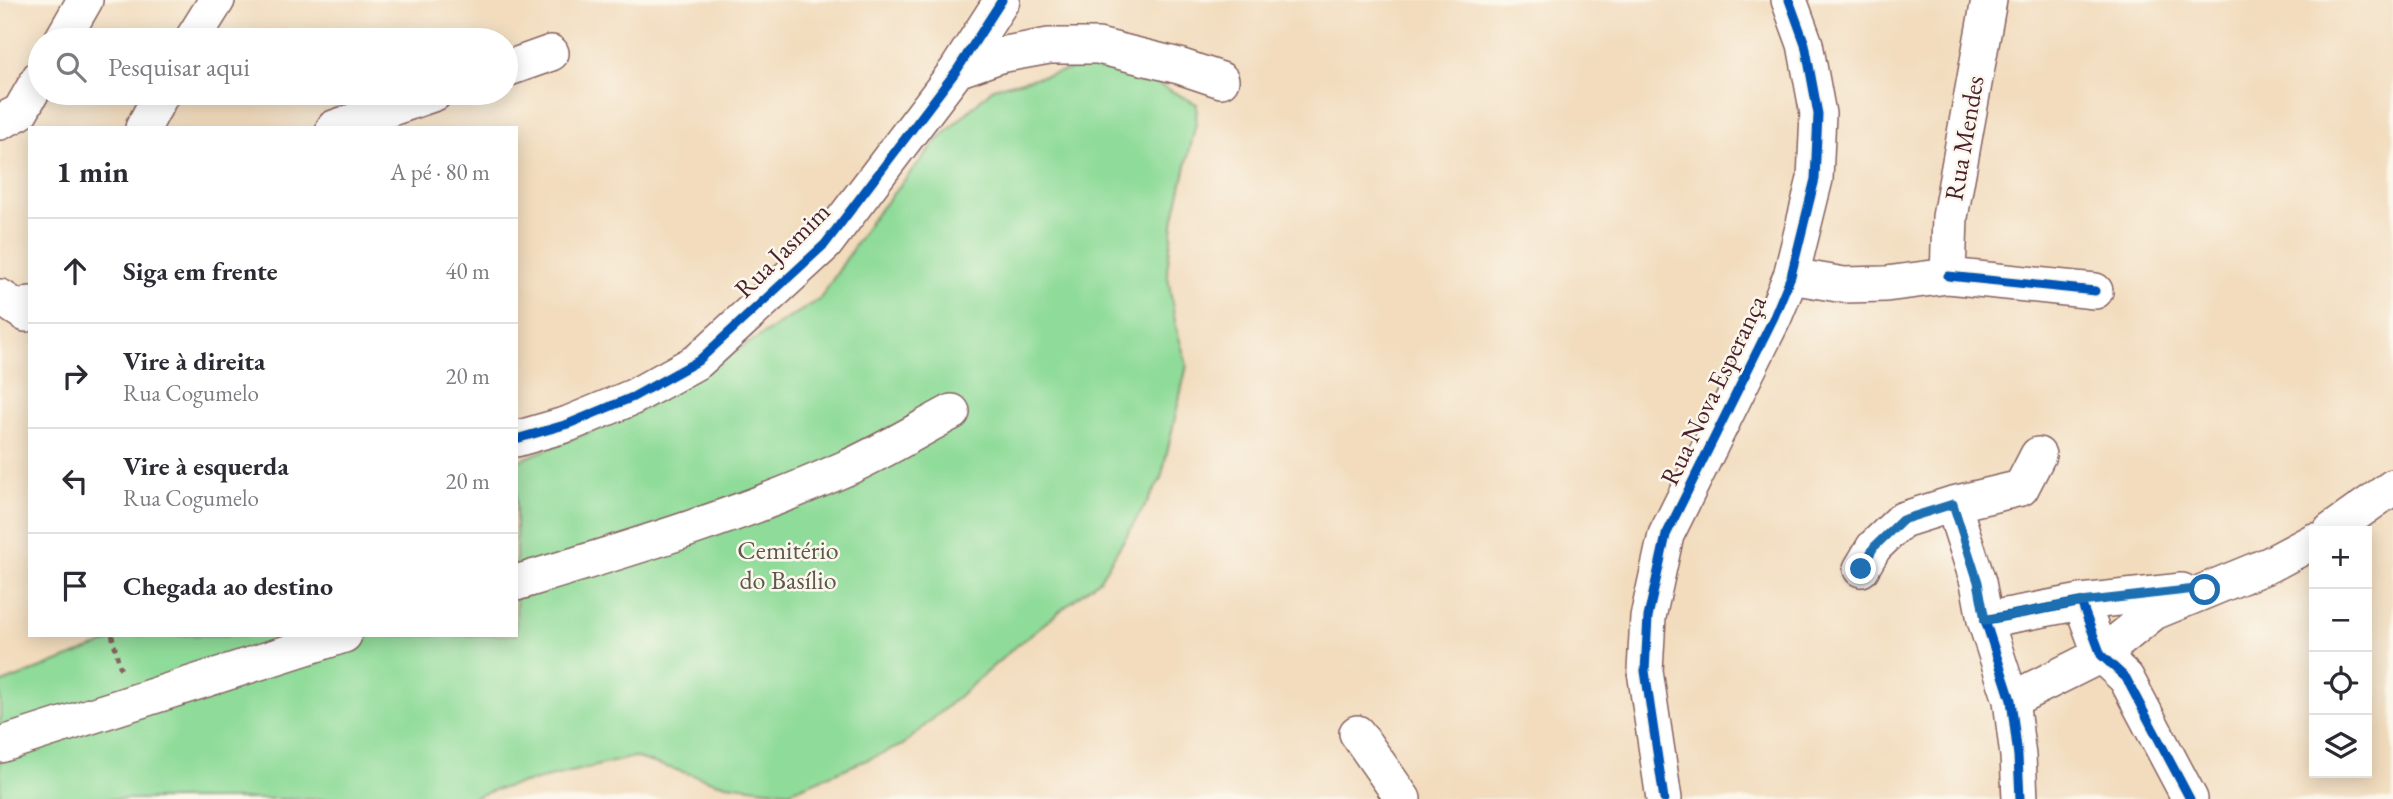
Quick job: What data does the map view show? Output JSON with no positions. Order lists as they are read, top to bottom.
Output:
{
  "streets": {
    "street": ["Rua Mendes", "Rua Jasmim", "Rua Nova Esperança"]
  },
  "parks": ["Cemitério do Basílio"],
  "page": {
    "search": "Pesquisar aqui",
    "heading": ["1 min", "A pé · 80 m"],
    "list": [
      ["Siga em frente", "40 m"],
      ["Vire à direita", "Rua Cogumelo", "20 m"],
      ["Vire à esquerda", "Rua Cogumelo", "20 m"],
      "Chegada ao destino"
    ],
    "map_buttons": ["+", "−"]
  }
}
